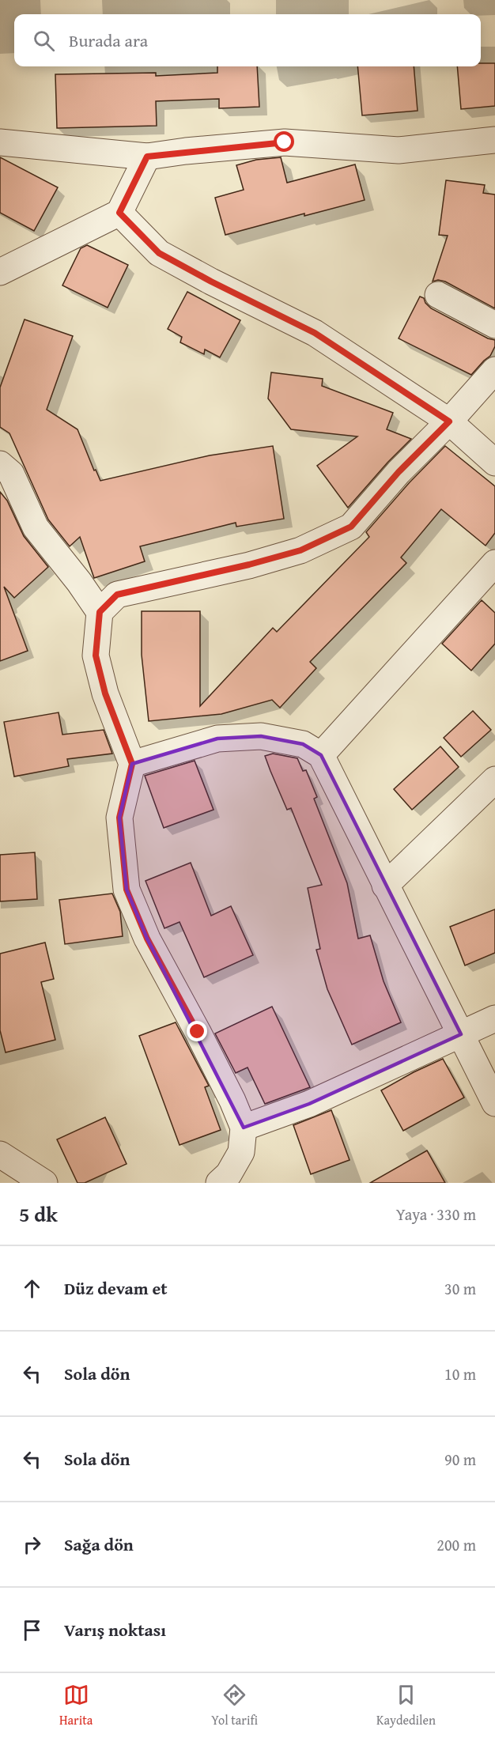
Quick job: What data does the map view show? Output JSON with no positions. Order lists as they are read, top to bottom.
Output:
{
  "page": {
    "search": "Burada ara",
    "heading": ["5 dk", "Yaya · 330 m"],
    "list": [
      ["Düz devam et", "30 m"],
      ["Sola dön", "10 m"],
      ["Sola dön", "90 m"],
      ["Sağa dön", "200 m"],
      "Varış noktası"
    ],
    "nav": ["Harita", "Yol tarifi", "Kaydedilen"]
  }
}
